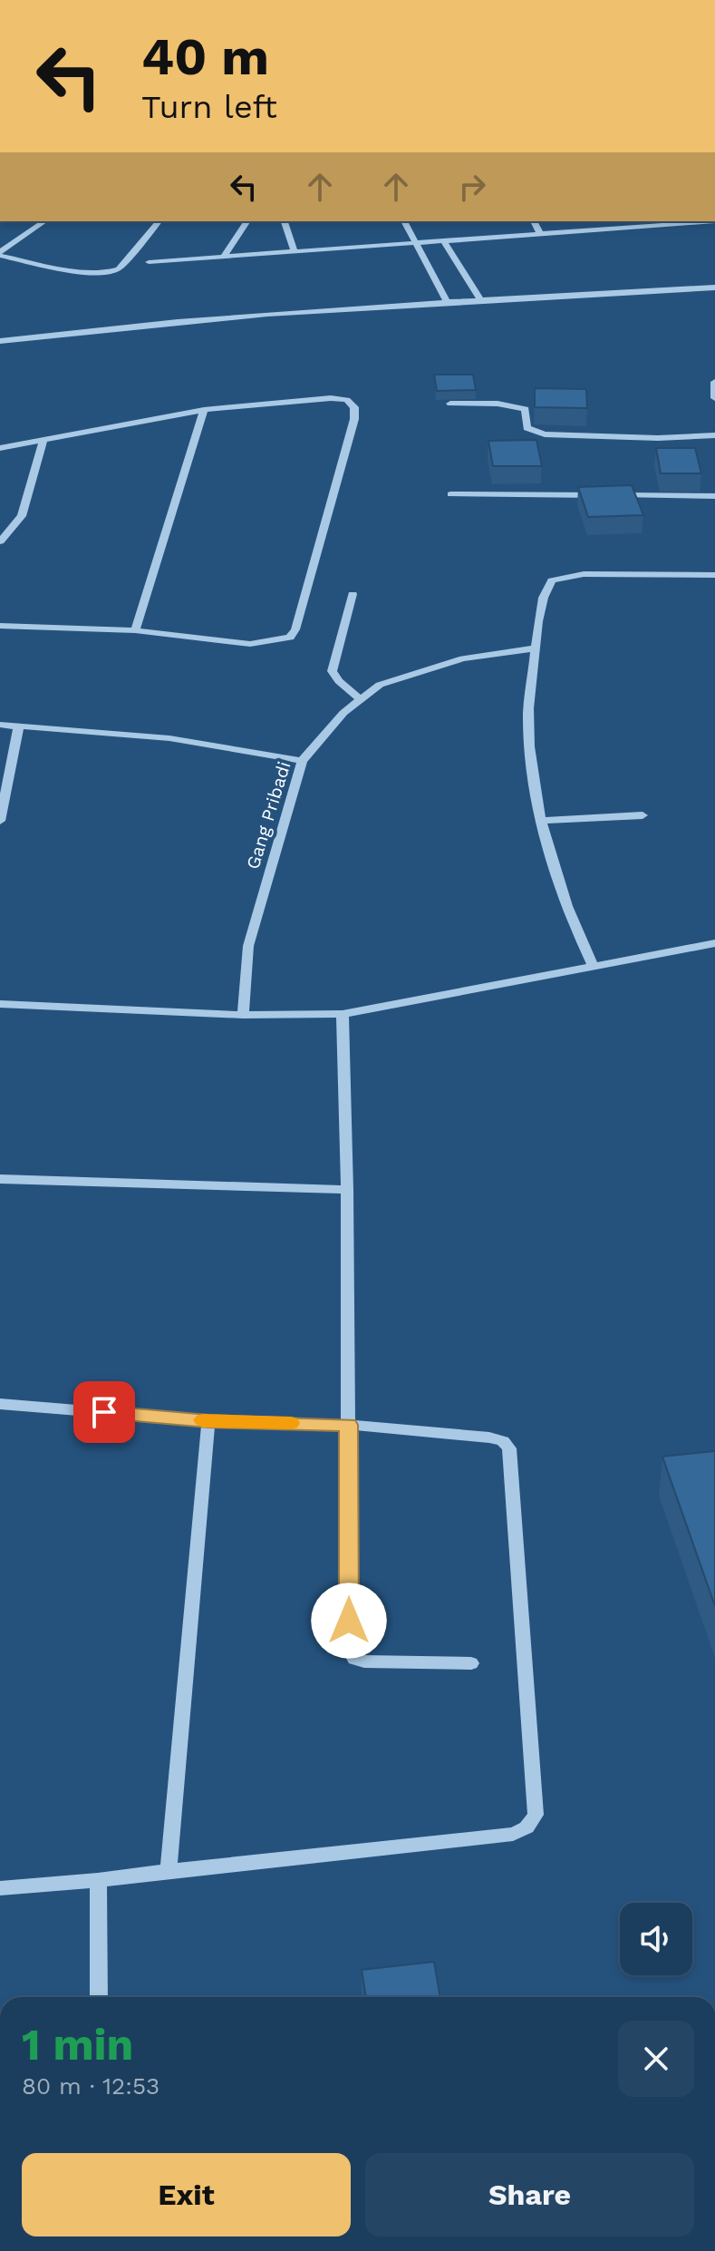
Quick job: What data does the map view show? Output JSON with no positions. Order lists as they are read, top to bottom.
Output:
{
  "streets": {
    "street": ["Gang Pribadi"]
  },
  "page": {
    "turn": ["40 m", "Turn left"],
    "heading": ["1 min", "80 m · 12:53"],
    "buttons": ["Exit", "Share"]
  }
}
